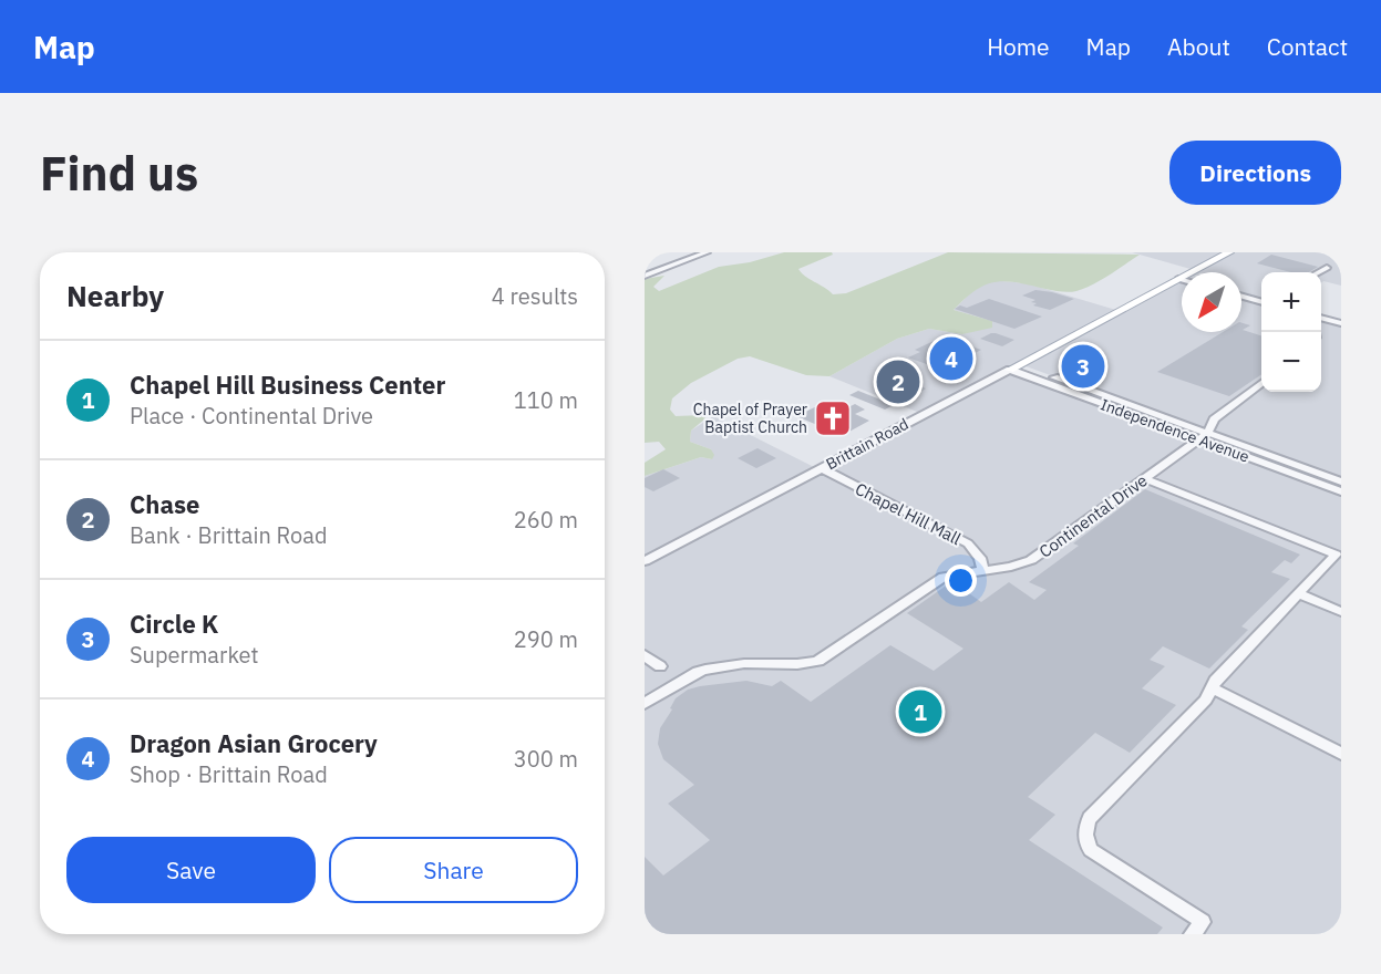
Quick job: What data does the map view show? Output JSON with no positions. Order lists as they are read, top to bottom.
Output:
{
  "streets": {
    "main road": ["Brittain Road"],
    "street": ["Independence Avenue", "Chapel Hill Mall", "Continental Drive"]
  },
  "crossings": [
    ["Independence Avenue", "Brittain Road"],
    ["Independence Avenue", "Continental Drive"],
    ["Brittain Road", "Chapel Hill Mall"],
    ["Chapel Hill Mall", "Continental Drive"]
  ],
  "places": {
    "church": ["Chapel of Prayer Baptist Church"]
  },
  "north": "bottom left",
  "page": {
    "header": "Map",
    "nav": [
      "Home",
      "Map",
      "About",
      "Contact"
    ],
    "buttons": [
      "Directions",
      ["Save", "Share"]
    ],
    "title": "Find us",
    "heading": ["Nearby", "4 results"],
    "map_buttons": ["+", "−"],
    "pins": [
      "4",
      "3",
      "2",
      "1"
    ],
    "list": [
      {
        "mark": "1",
        "name": "Chapel Hill Business Center",
        "note": "Place · Continental Drive",
        "value": "110 m"
      },
      {
        "mark": "2",
        "name": "Chase",
        "note": "Bank · Brittain Road",
        "value": "260 m"
      },
      {
        "mark": "3",
        "name": "Circle K",
        "note": "Supermarket",
        "value": "290 m"
      },
      {
        "mark": "4",
        "name": "Dragon Asian Grocery",
        "note": "Shop · Brittain Road",
        "value": "300 m"
      }
    ]
  }
}
